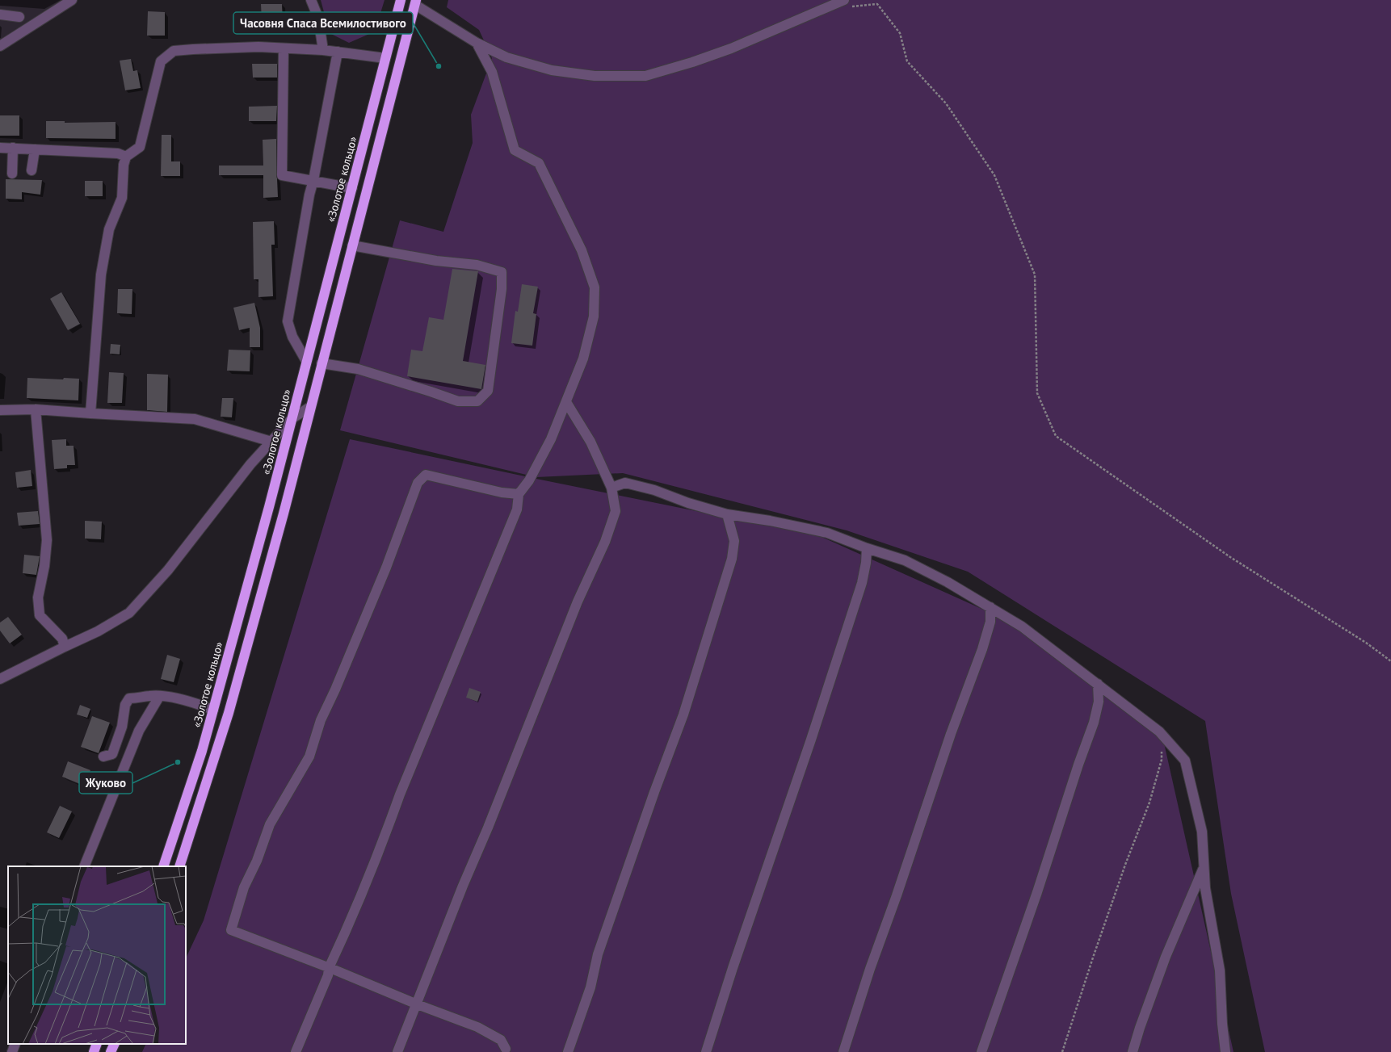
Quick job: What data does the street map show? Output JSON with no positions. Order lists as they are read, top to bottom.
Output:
{
  "streets": {
    "highway": ["«Золотое кольцо»"]
  },
  "places": ["Часовня Спаса Всемилостивого", "Жуково"]
}
